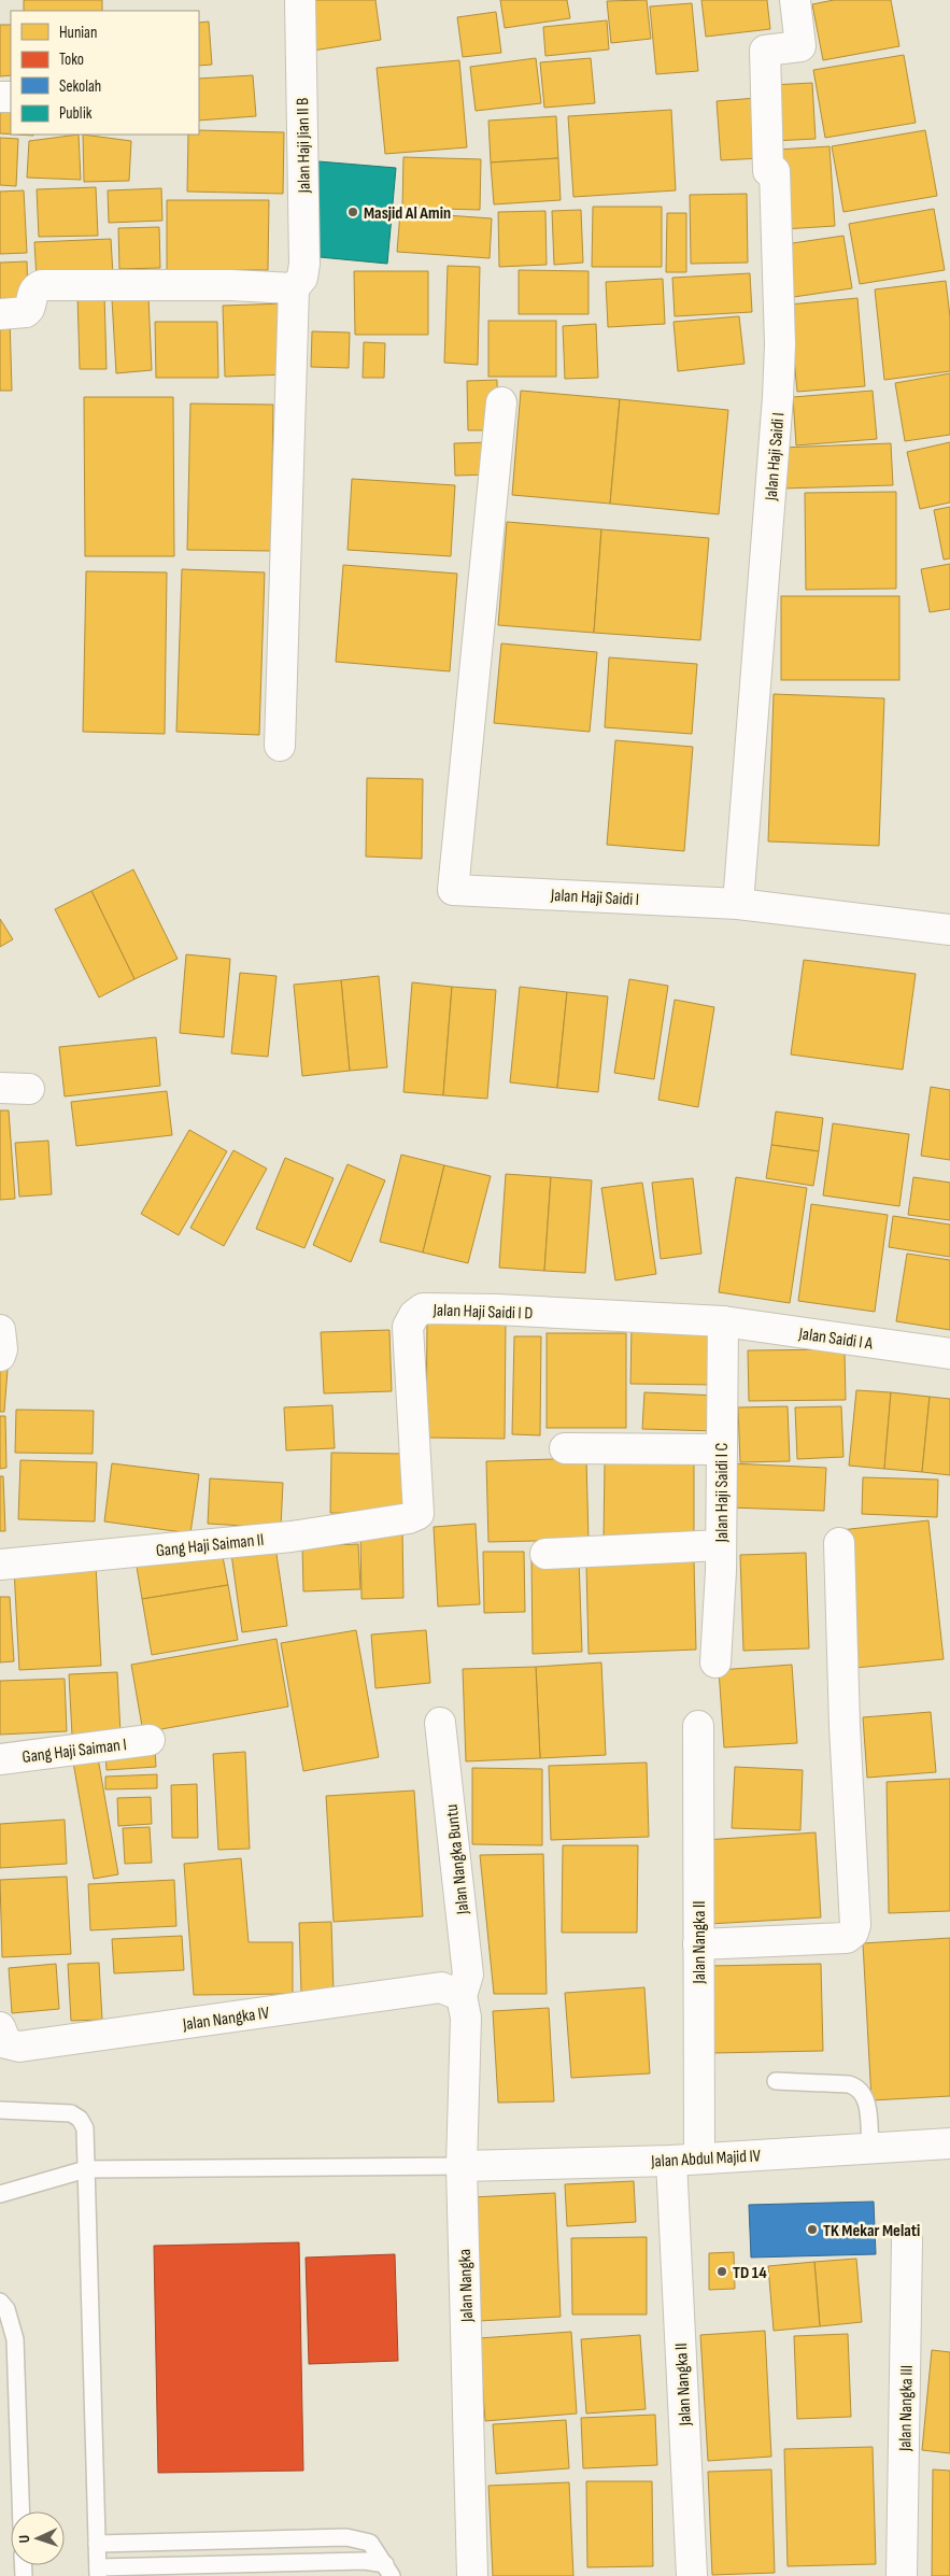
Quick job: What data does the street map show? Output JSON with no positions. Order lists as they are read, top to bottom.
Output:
{
  "streets": {
    "street": [
      "Jalan Haji Jian II B",
      "Jalan Haji Saidi I",
      "Jalan Haji Saidi I D",
      "Jalan Saidi I A",
      "Jalan Haji Saidi I C",
      "Gang Haji Saiman II",
      "Gang Haji Saiman I",
      "Jalan Nangka Buntu",
      "Jalan Nangka II",
      "Jalan Nangka IV",
      "Jalan Abdul Majid IV",
      "Jalan Nangka",
      "Jalan Nangka III"
    ]
  },
  "crossings": [
    ["Jalan Haji Saidi I D", "Jalan Saidi I A"],
    ["Jalan Haji Saidi I D", "Jalan Haji Saidi I C"],
    ["Jalan Haji Saidi I D", "Gang Haji Saiman II"],
    ["Jalan Saidi I A", "Jalan Haji Saidi I C"],
    ["Jalan Nangka Buntu", "Jalan Nangka IV"],
    ["Jalan Nangka Buntu", "Jalan Nangka"],
    ["Jalan Nangka II", "Jalan Abdul Majid IV"],
    ["Jalan Nangka IV", "Jalan Nangka"],
    ["Jalan Abdul Majid IV", "Jalan Nangka"]
  ],
  "places": ["Masjid Al Amin", "TK Mekar Melati", "TD 14"],
  "legend": [
    "Hunian",
    "Toko",
    "Sekolah",
    "Publik"
  ],
  "north": "left"
}
